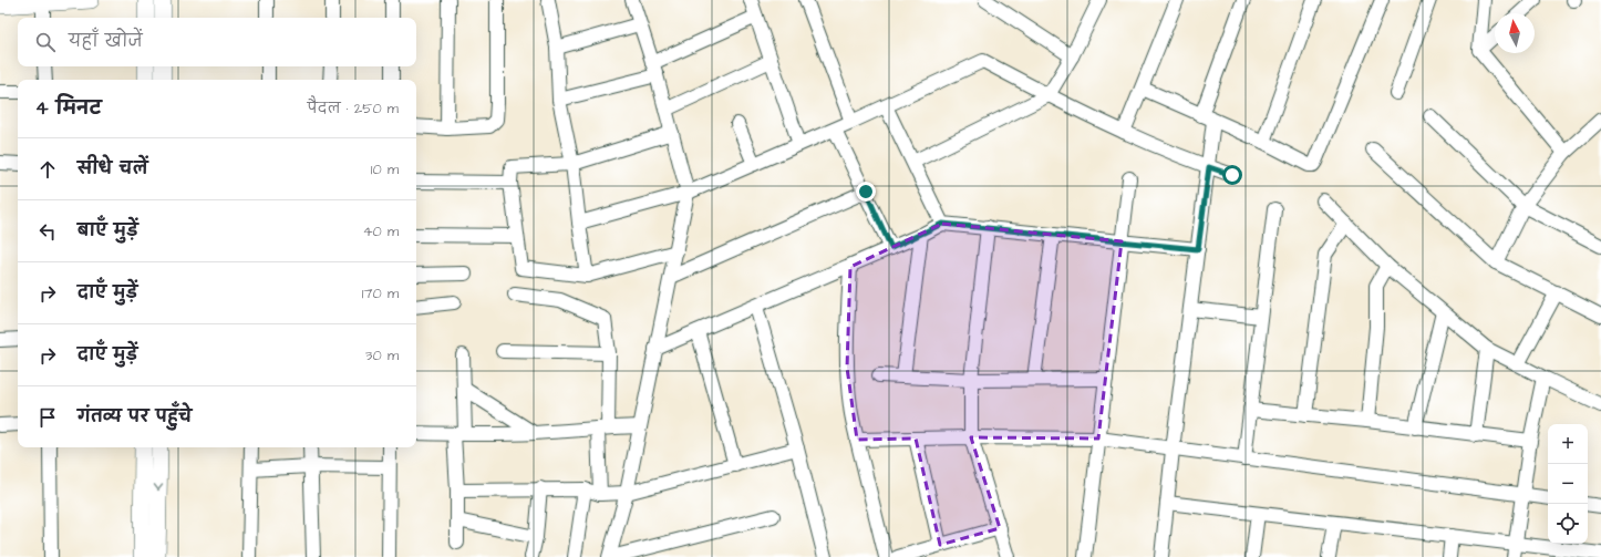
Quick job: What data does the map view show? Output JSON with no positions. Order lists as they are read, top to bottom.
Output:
{
  "north": "top",
  "page": {
    "search": "यहाँ खोजें",
    "heading": ["4 मिनट", "पैदल · 250 m"],
    "list": [
      ["सीधे चलें", "10 m"],
      ["बाएँ मुड़ें", "40 m"],
      ["दाएँ मुड़ें", "170 m"],
      ["दाएँ मुड़ें", "30 m"],
      "गंतव्य पर पहुँचे"
    ],
    "map_buttons": ["+", "−"]
  }
}
